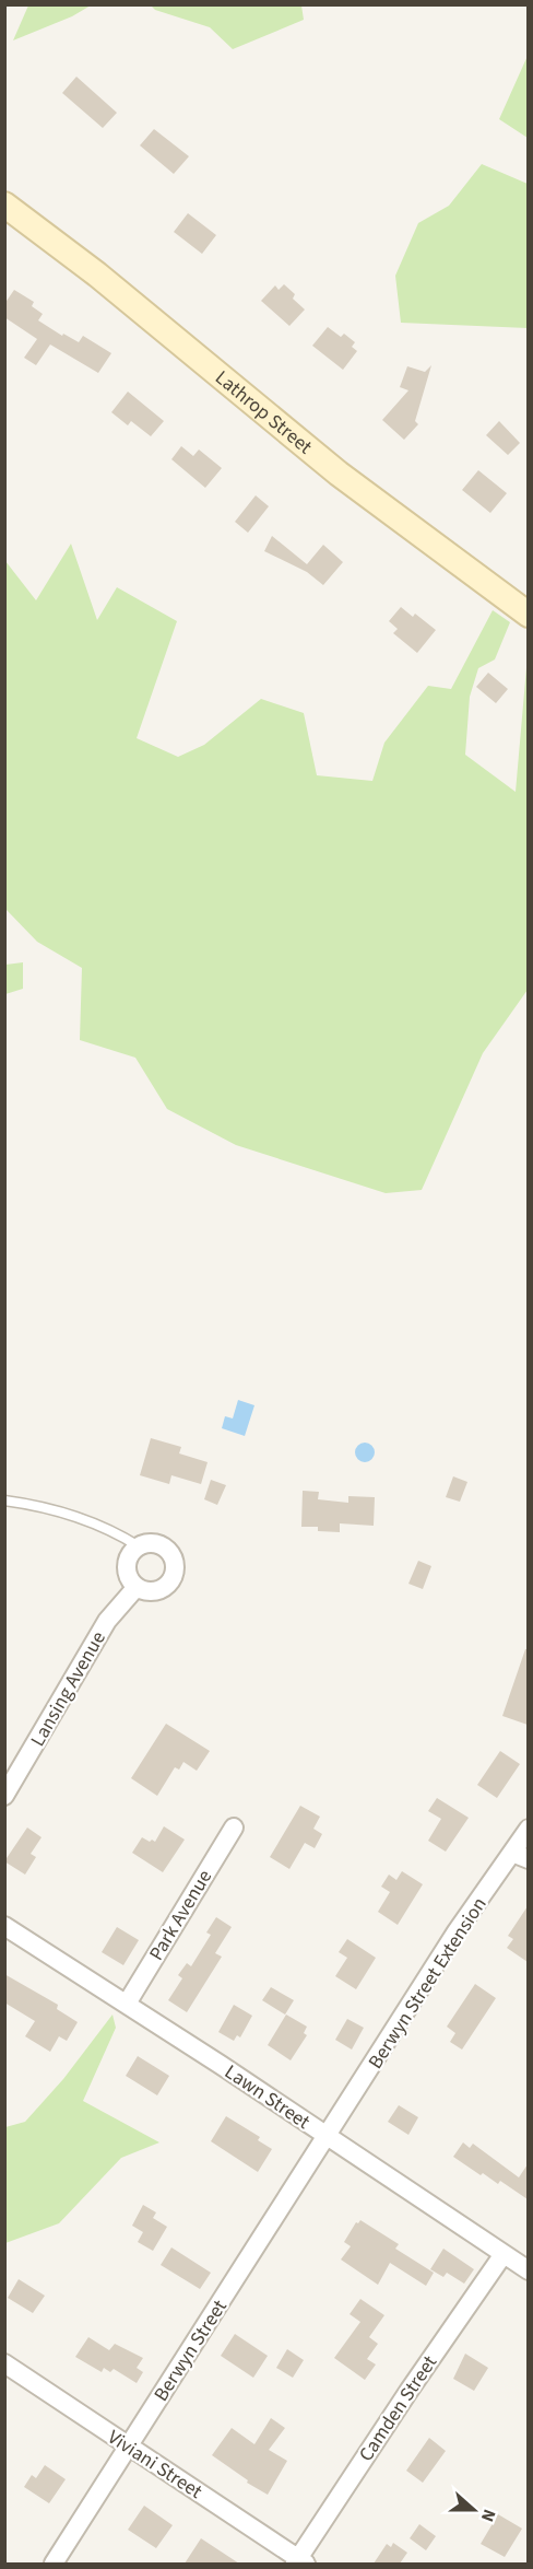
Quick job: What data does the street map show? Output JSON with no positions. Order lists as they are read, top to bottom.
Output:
{
  "streets": {
    "street": [
      "Lathrop Street",
      "Lansing Avenue",
      "Park Avenue",
      "Berwyn Street Extension",
      "Lawn Street",
      "Berwyn Street",
      "Camden Street",
      "Viviani Street"
    ]
  },
  "crossings": [
    ["Park Avenue", "Lawn Street"],
    ["Berwyn Street Extension", "Lawn Street"],
    ["Berwyn Street Extension", "Berwyn Street"],
    ["Lawn Street", "Berwyn Street"],
    ["Lawn Street", "Camden Street"],
    ["Berwyn Street", "Viviani Street"],
    ["Camden Street", "Viviani Street"]
  ],
  "north": "right"
}
